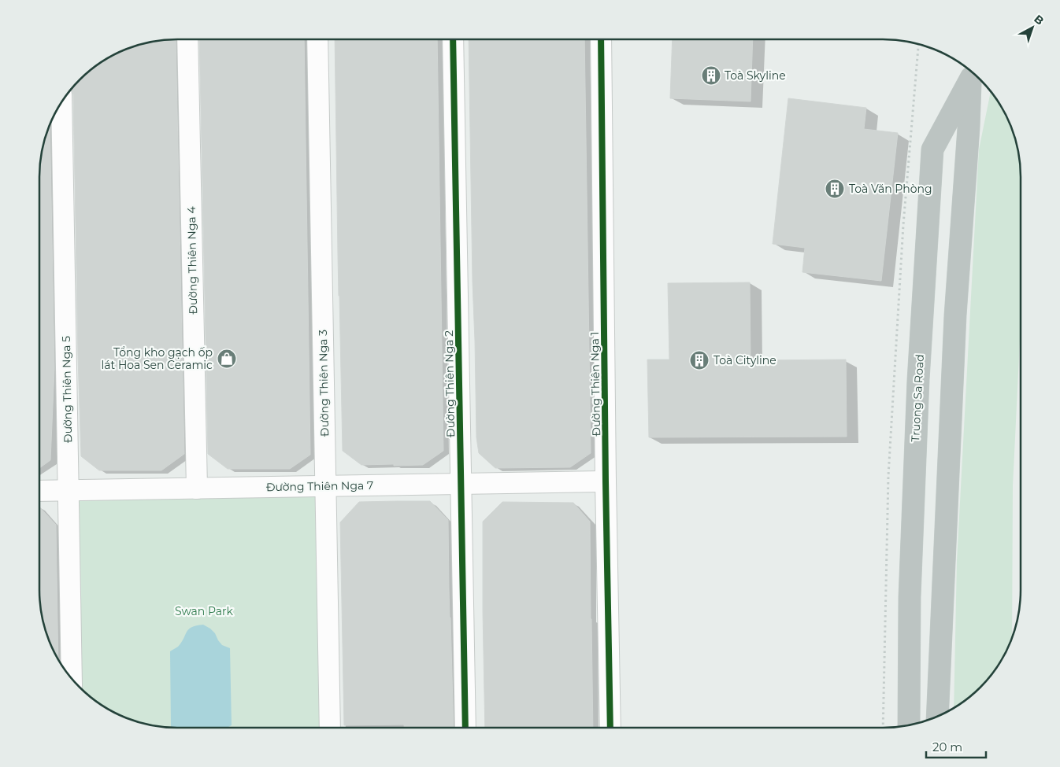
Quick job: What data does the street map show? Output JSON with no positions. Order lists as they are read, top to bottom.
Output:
{
  "streets": {
    "highway": ["Truong Sa Road"],
    "street": [
      "Đường Thiên Nga 4",
      "Đường Thiên Nga 3",
      "Đường Thiên Nga 2",
      "Đường Thiên Nga 1",
      "Đường Thiên Nga 5",
      "Đường Thiên Nga 7"
    ]
  },
  "crossings": [
    ["Đường Thiên Nga 4", "Đường Thiên Nga 7"],
    ["Đường Thiên Nga 3", "Đường Thiên Nga 7"],
    ["Đường Thiên Nga 2", "Đường Thiên Nga 7"],
    ["Đường Thiên Nga 1", "Đường Thiên Nga 7"],
    ["Đường Thiên Nga 5", "Đường Thiên Nga 7"]
  ],
  "parks": ["Swan Park"],
  "places": {
    "building": ["Toà Skyline", "Toà Văn Phòng", "Toà Cityline"],
    "shop": ["Tổng kho gạch ốp lát Hoa Sen Ceramic"]
  },
  "scale_bar": "20 m",
  "north": "top right"
}
